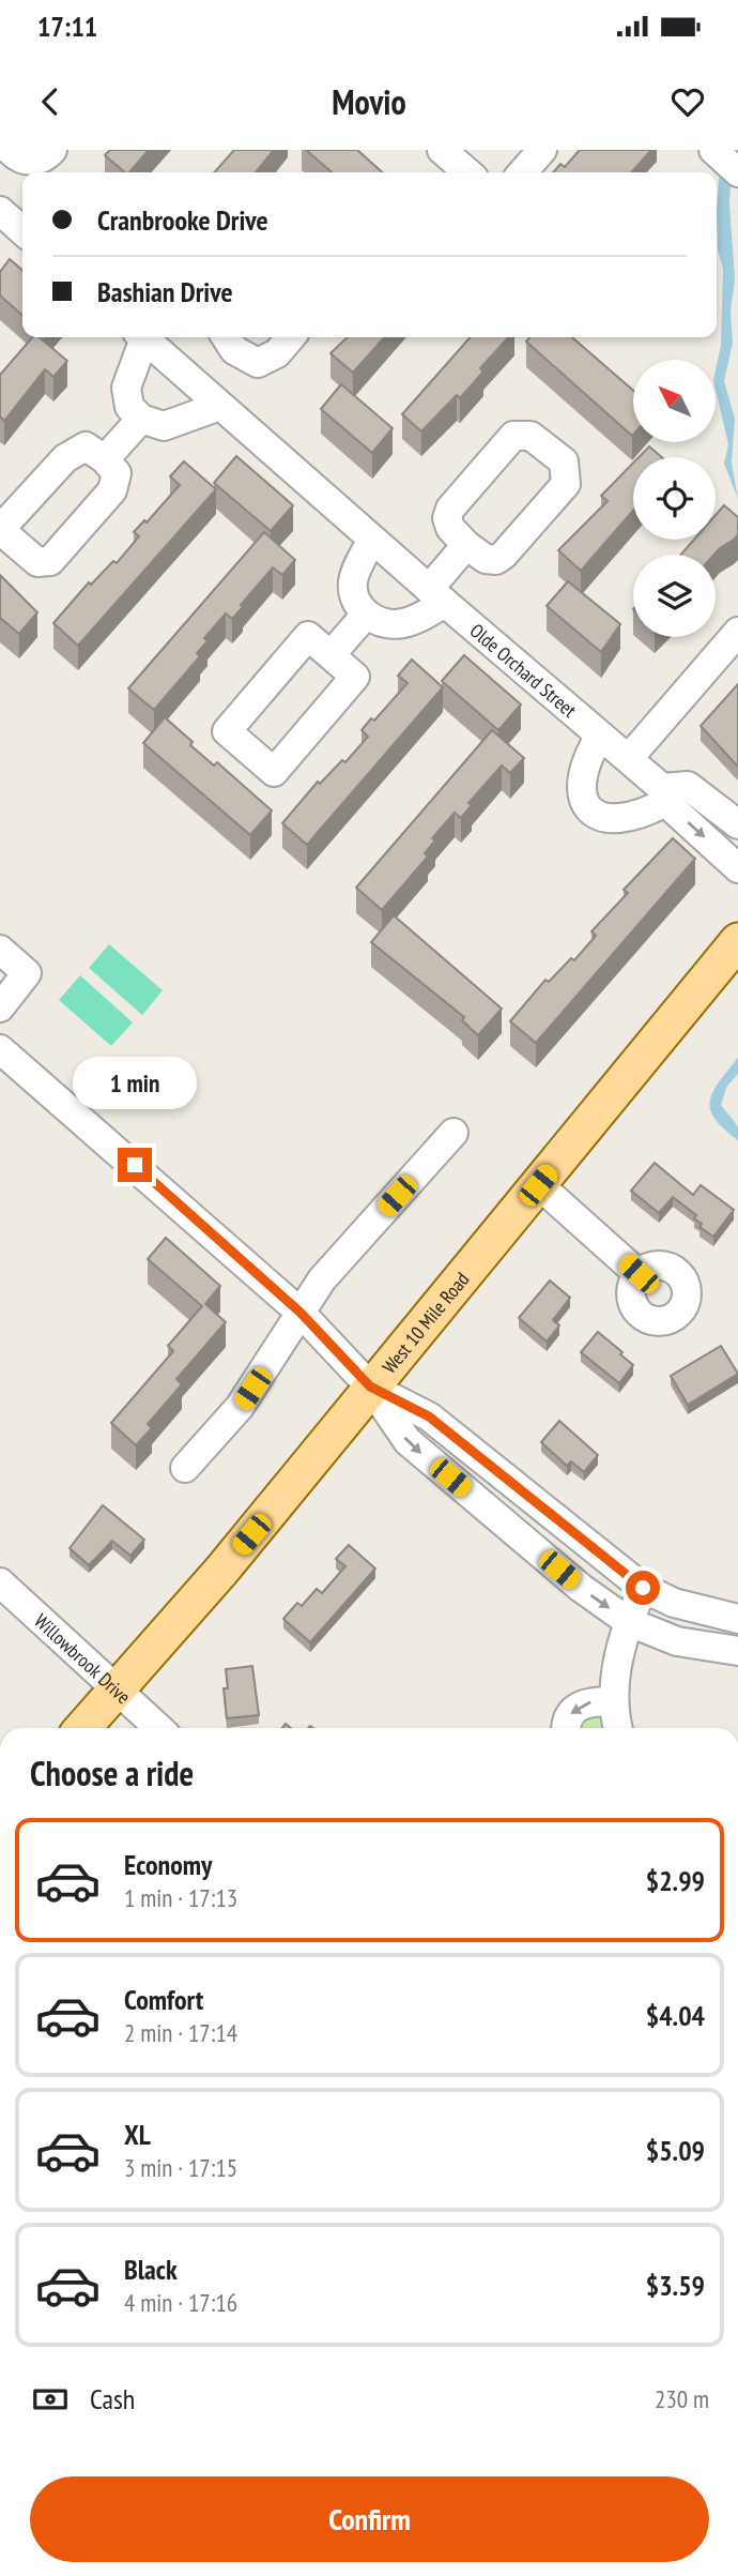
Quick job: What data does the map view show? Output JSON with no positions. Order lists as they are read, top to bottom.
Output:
{
  "streets": {
    "main road": ["West 10 Mile Road"],
    "street": ["Olde Orchard Street", "Willowbrook Drive"]
  },
  "crossings": [
    ["West 10 Mile Road", "Willowbrook Drive"]
  ],
  "north": "top left",
  "page": {
    "status": "17:11",
    "header": "Movio",
    "banner": ["Cranbrooke Drive", "Bashian Drive"],
    "bubble": "1 min",
    "heading": "Choose a ride",
    "list": [
      {
        "name": "Economy",
        "note": "1 min · 17:13",
        "value": "$2.99"
      },
      {
        "name": "Comfort",
        "note": "2 min · 17:14",
        "value": "$4.04"
      },
      {
        "name": "XL",
        "note": "3 min · 17:15",
        "value": "$5.09"
      },
      {
        "name": "Black",
        "note": "4 min · 17:16",
        "value": "$3.59"
      }
    ],
    "pay": ["Cash", "230 m"],
    "buttons": "Confirm"
  }
}
